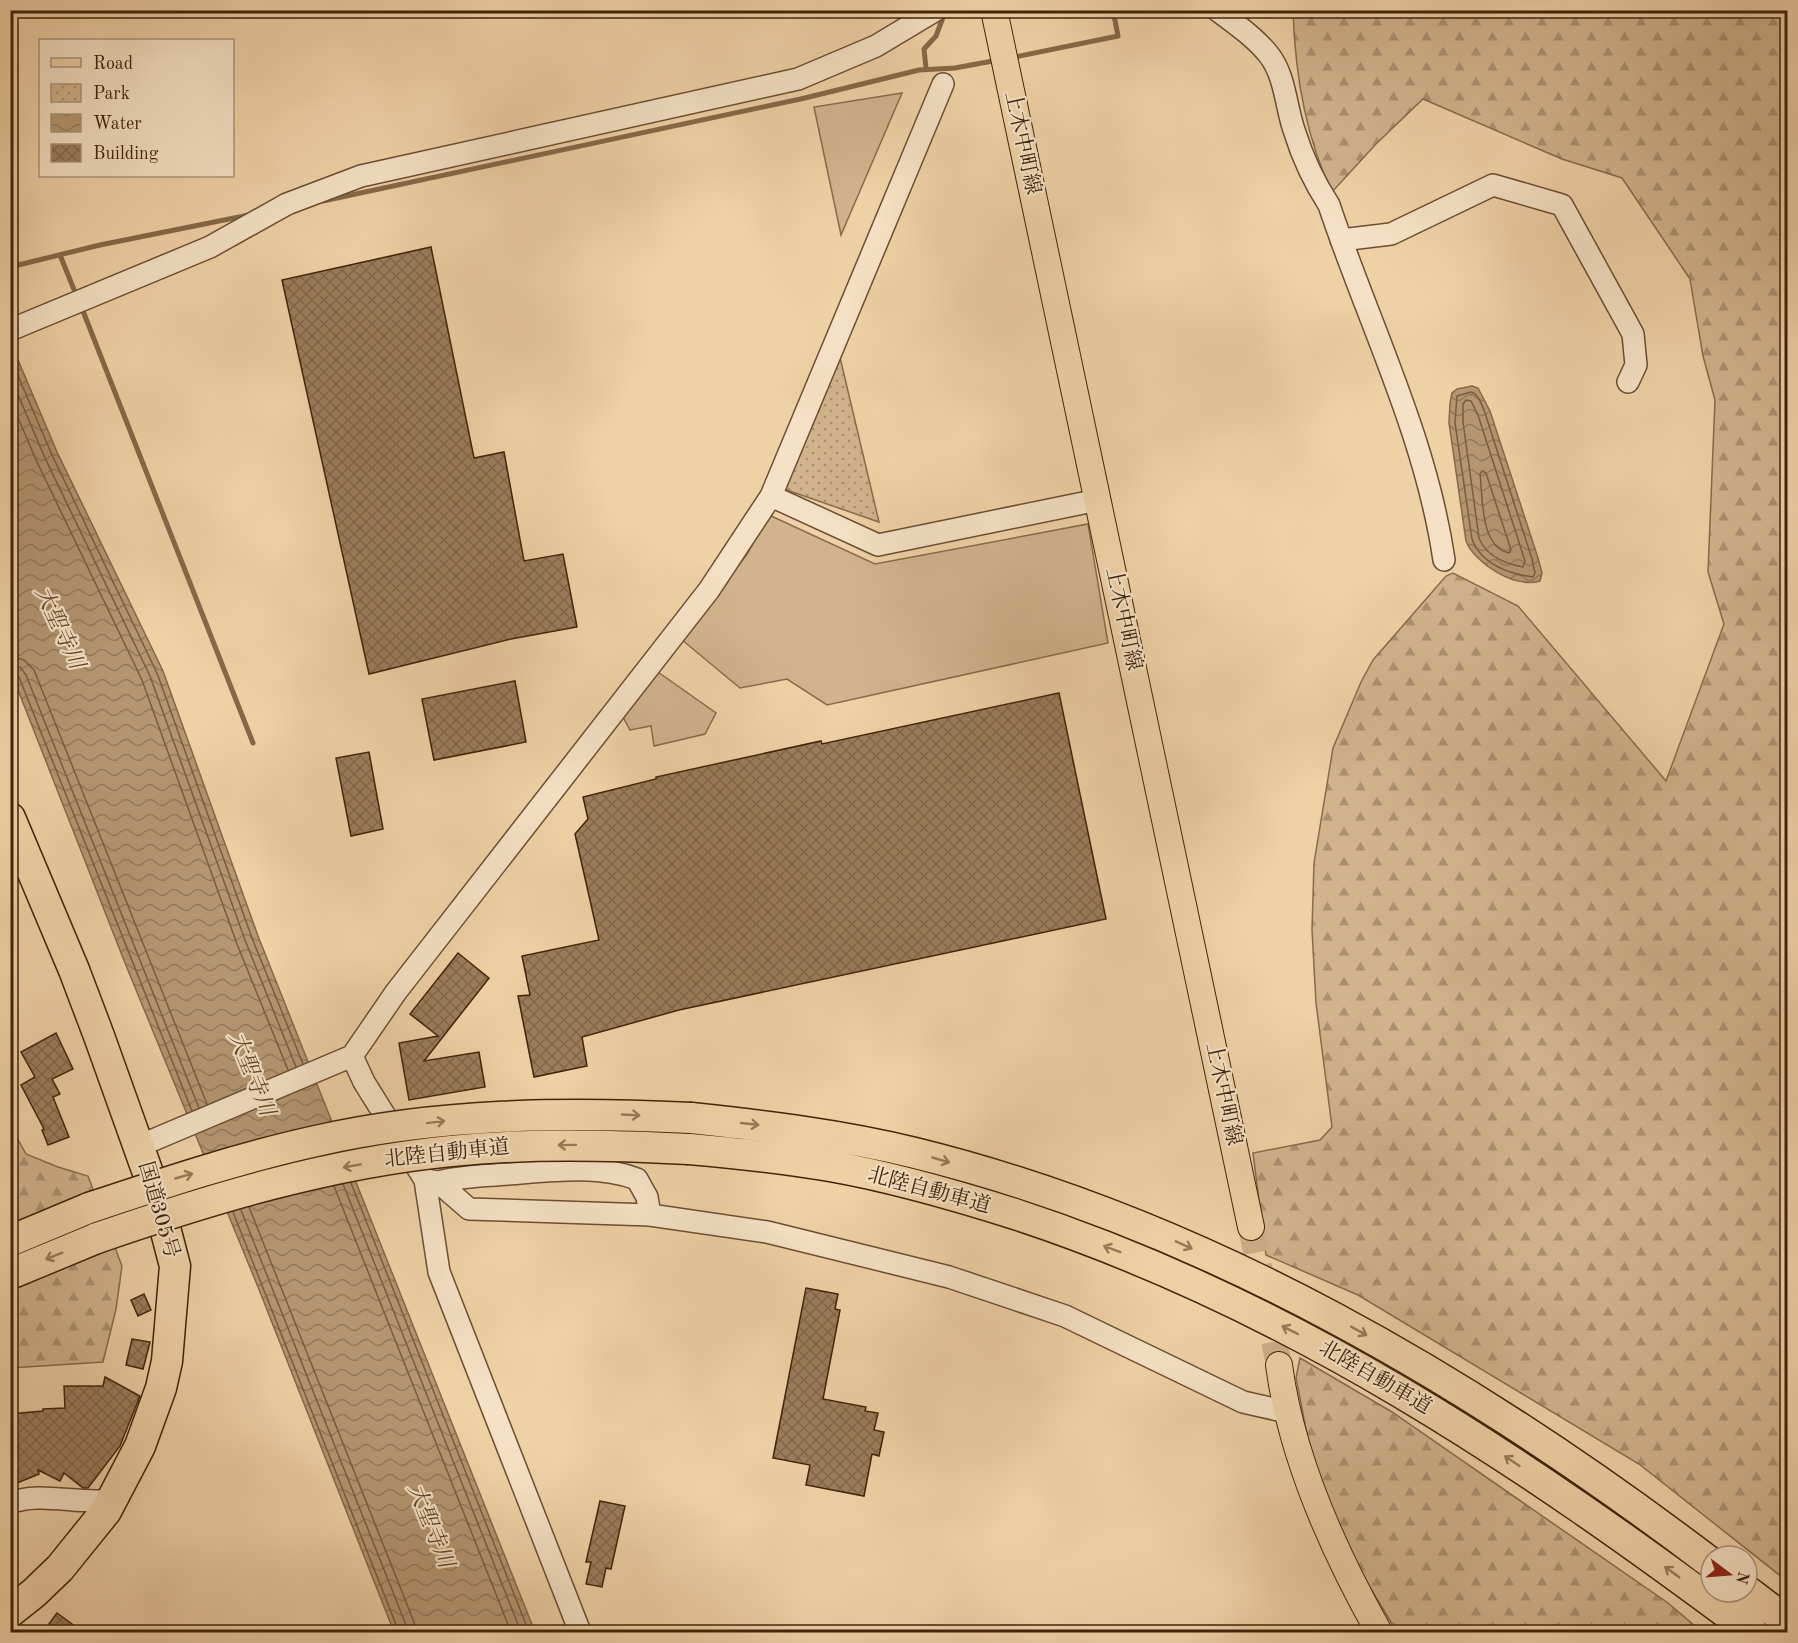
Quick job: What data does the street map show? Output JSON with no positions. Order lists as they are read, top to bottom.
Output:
{
  "streets": {
    "highway": ["北陸自動車道", "国道305号"],
    "main road": ["上木中町線"]
  },
  "water": ["大聖寺川"],
  "legend": [
    "Road",
    "Park",
    "Water",
    "Building"
  ],
  "north": "right"
}
